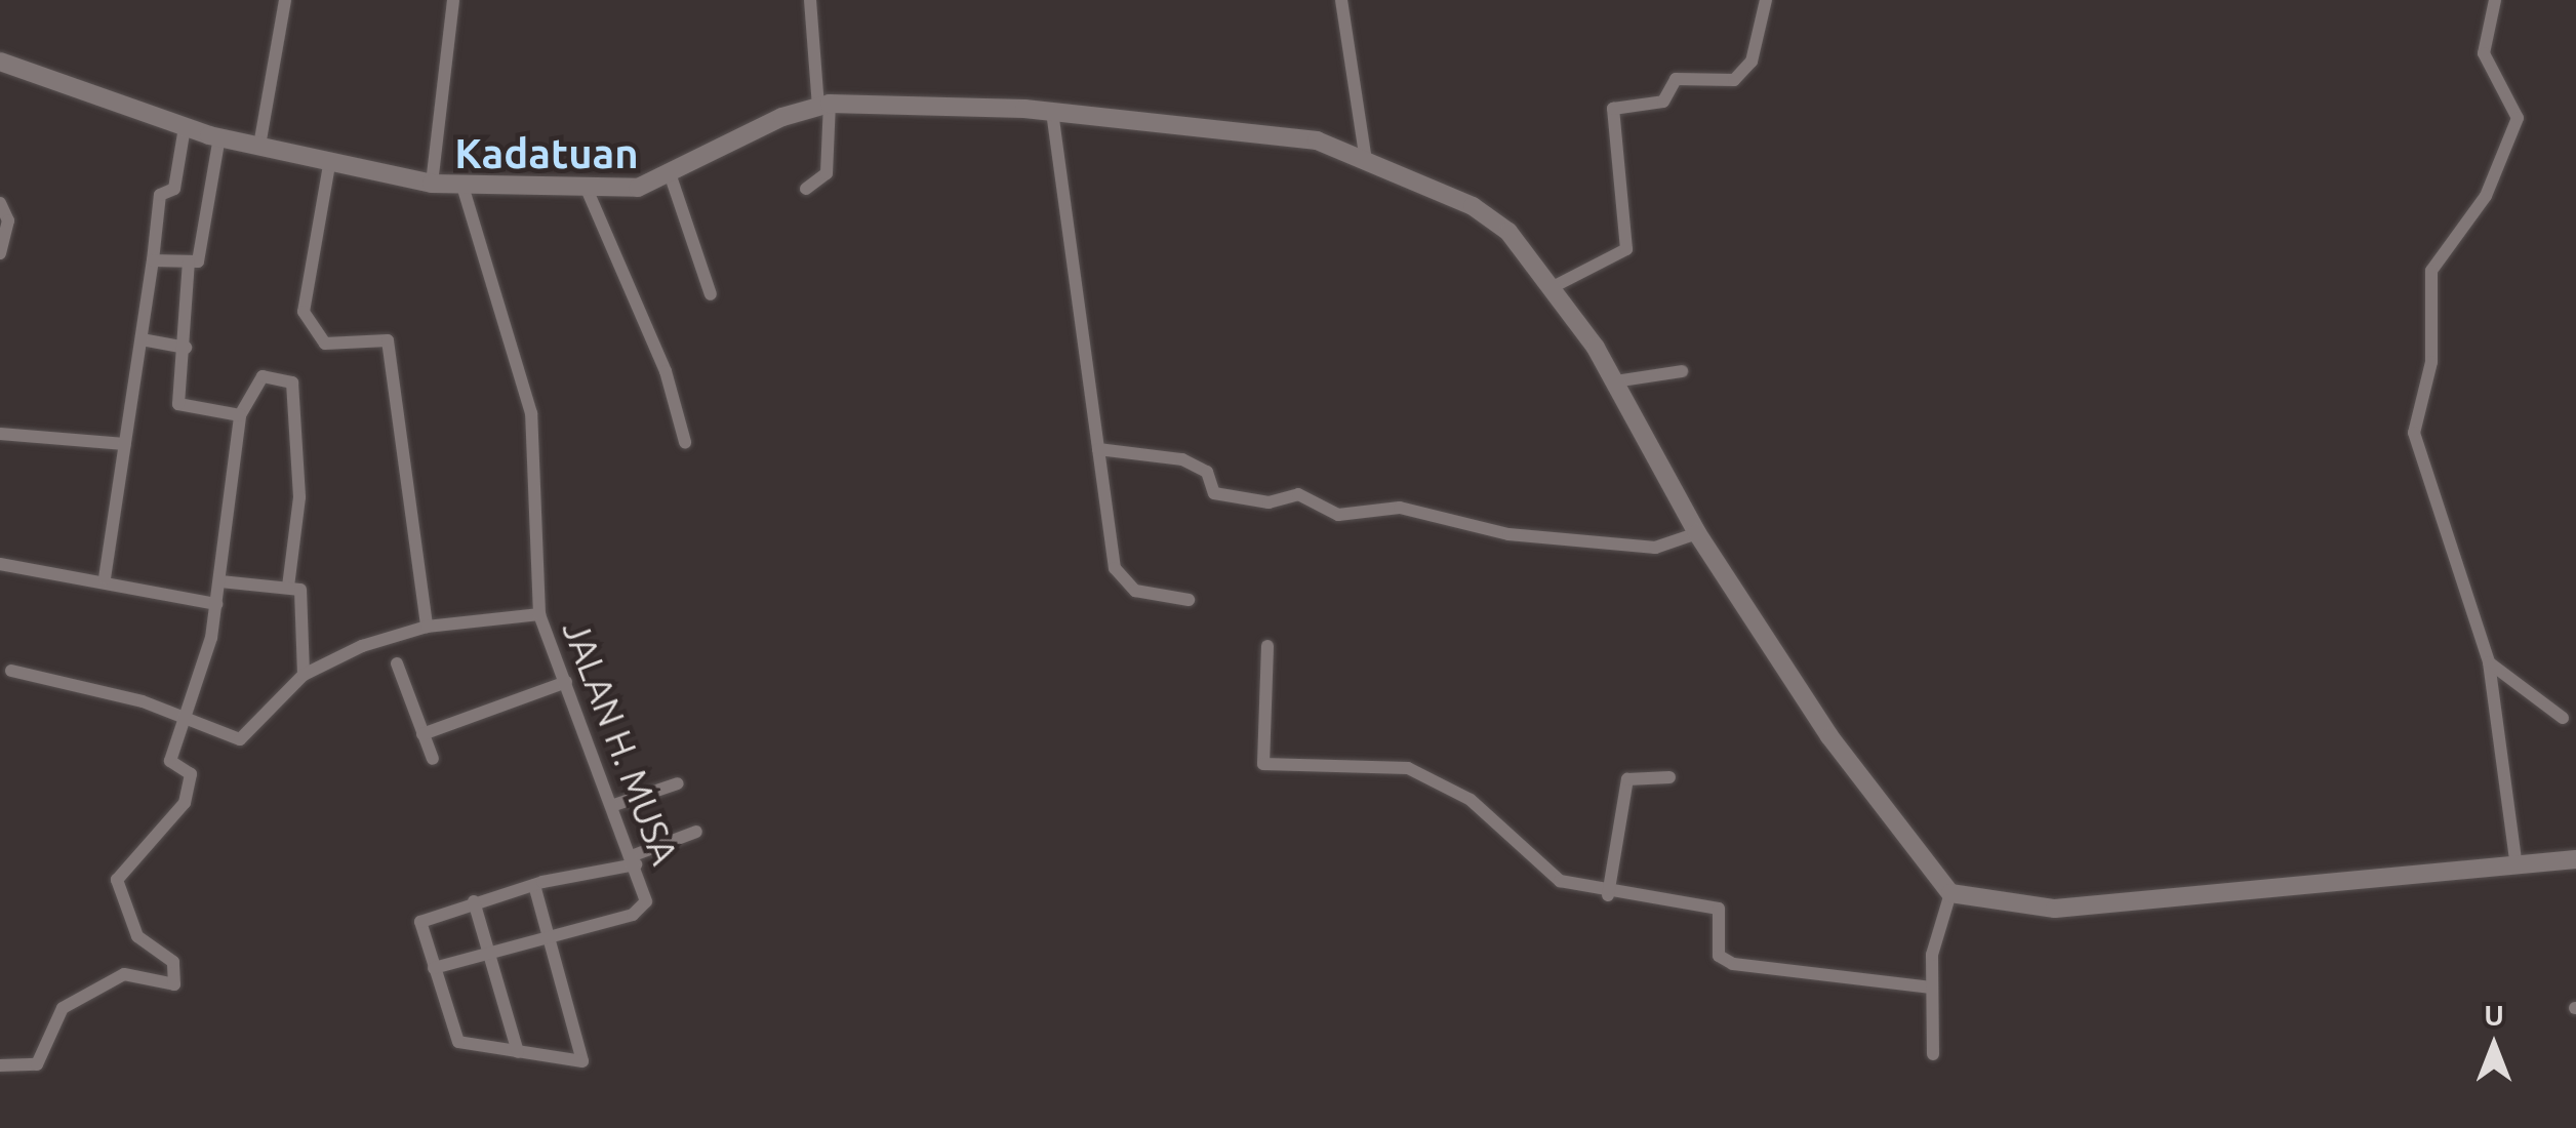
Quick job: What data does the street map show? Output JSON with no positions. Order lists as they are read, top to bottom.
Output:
{
  "streets": {
    "street": ["JALAN H. MUSA"]
  },
  "districts": ["Kadatuan"],
  "north": "top"
}
